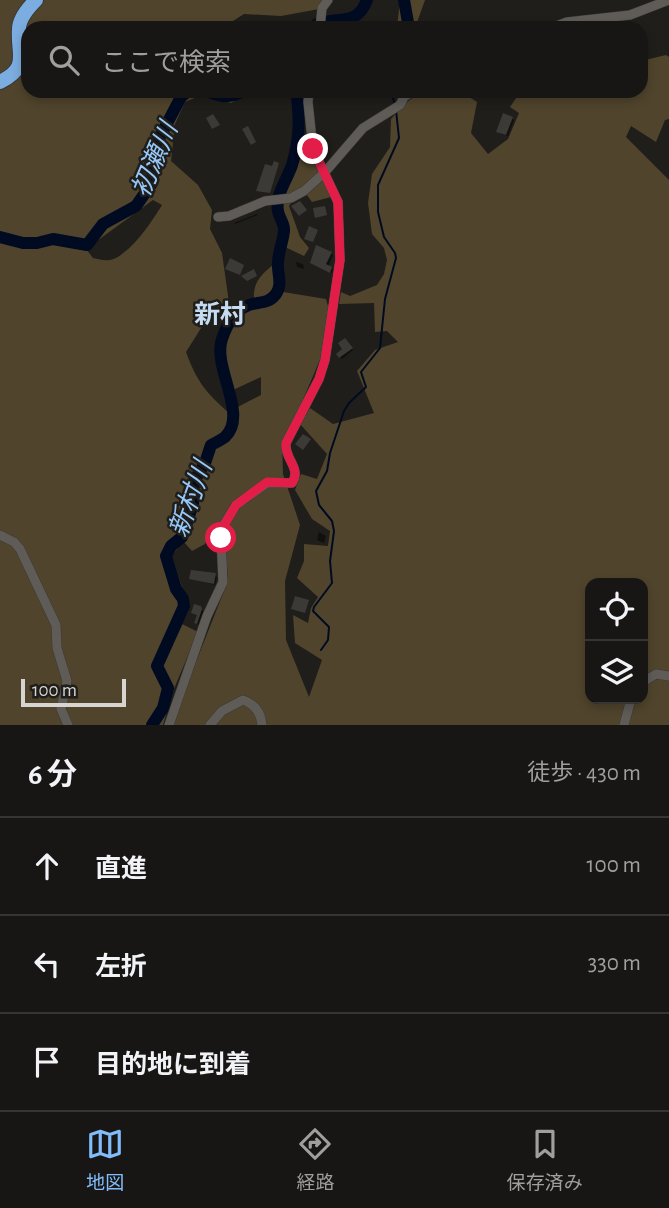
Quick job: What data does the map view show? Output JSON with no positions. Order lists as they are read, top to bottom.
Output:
{
  "districts": ["新村"],
  "water": ["初瀬川", "新村川"],
  "scale_bar": "100 m",
  "page": {
    "search": "ここで検索",
    "scale": "100 m",
    "heading": ["6 分", "徒歩 · 430 m"],
    "list": [
      ["直進", "100 m"],
      ["左折", "330 m"],
      "目的地に到着"
    ],
    "nav": ["地図", "経路", "保存済み"]
  }
}
